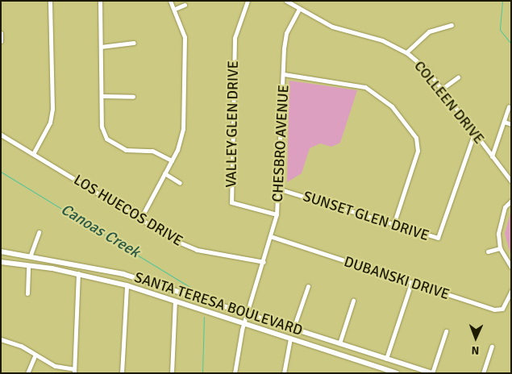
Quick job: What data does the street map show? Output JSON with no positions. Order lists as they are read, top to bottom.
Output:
{
  "streets": {
    "main road": ["SANTA TERESA BOULEVARD"],
    "street": [
      "COLLEEN DRIVE",
      "VALLEY GLEN DRIVE",
      "CHESBRO AVENUE",
      "LOS HUECOS DRIVE",
      "SUNSET GLEN DRIVE",
      "DUBANSKI DRIVE"
    ]
  },
  "crossings": [
    ["COLLEEN DRIVE", "CHESBRO AVENUE"],
    ["COLLEEN DRIVE", "SUNSET GLEN DRIVE"],
    ["VALLEY GLEN DRIVE", "CHESBRO AVENUE"],
    ["CHESBRO AVENUE", "LOS HUECOS DRIVE"],
    ["CHESBRO AVENUE", "SUNSET GLEN DRIVE"],
    ["CHESBRO AVENUE", "DUBANSKI DRIVE"],
    ["CHESBRO AVENUE", "SANTA TERESA BOULEVARD"]
  ],
  "water": ["Canoas Creek"],
  "north": "bottom"
}
